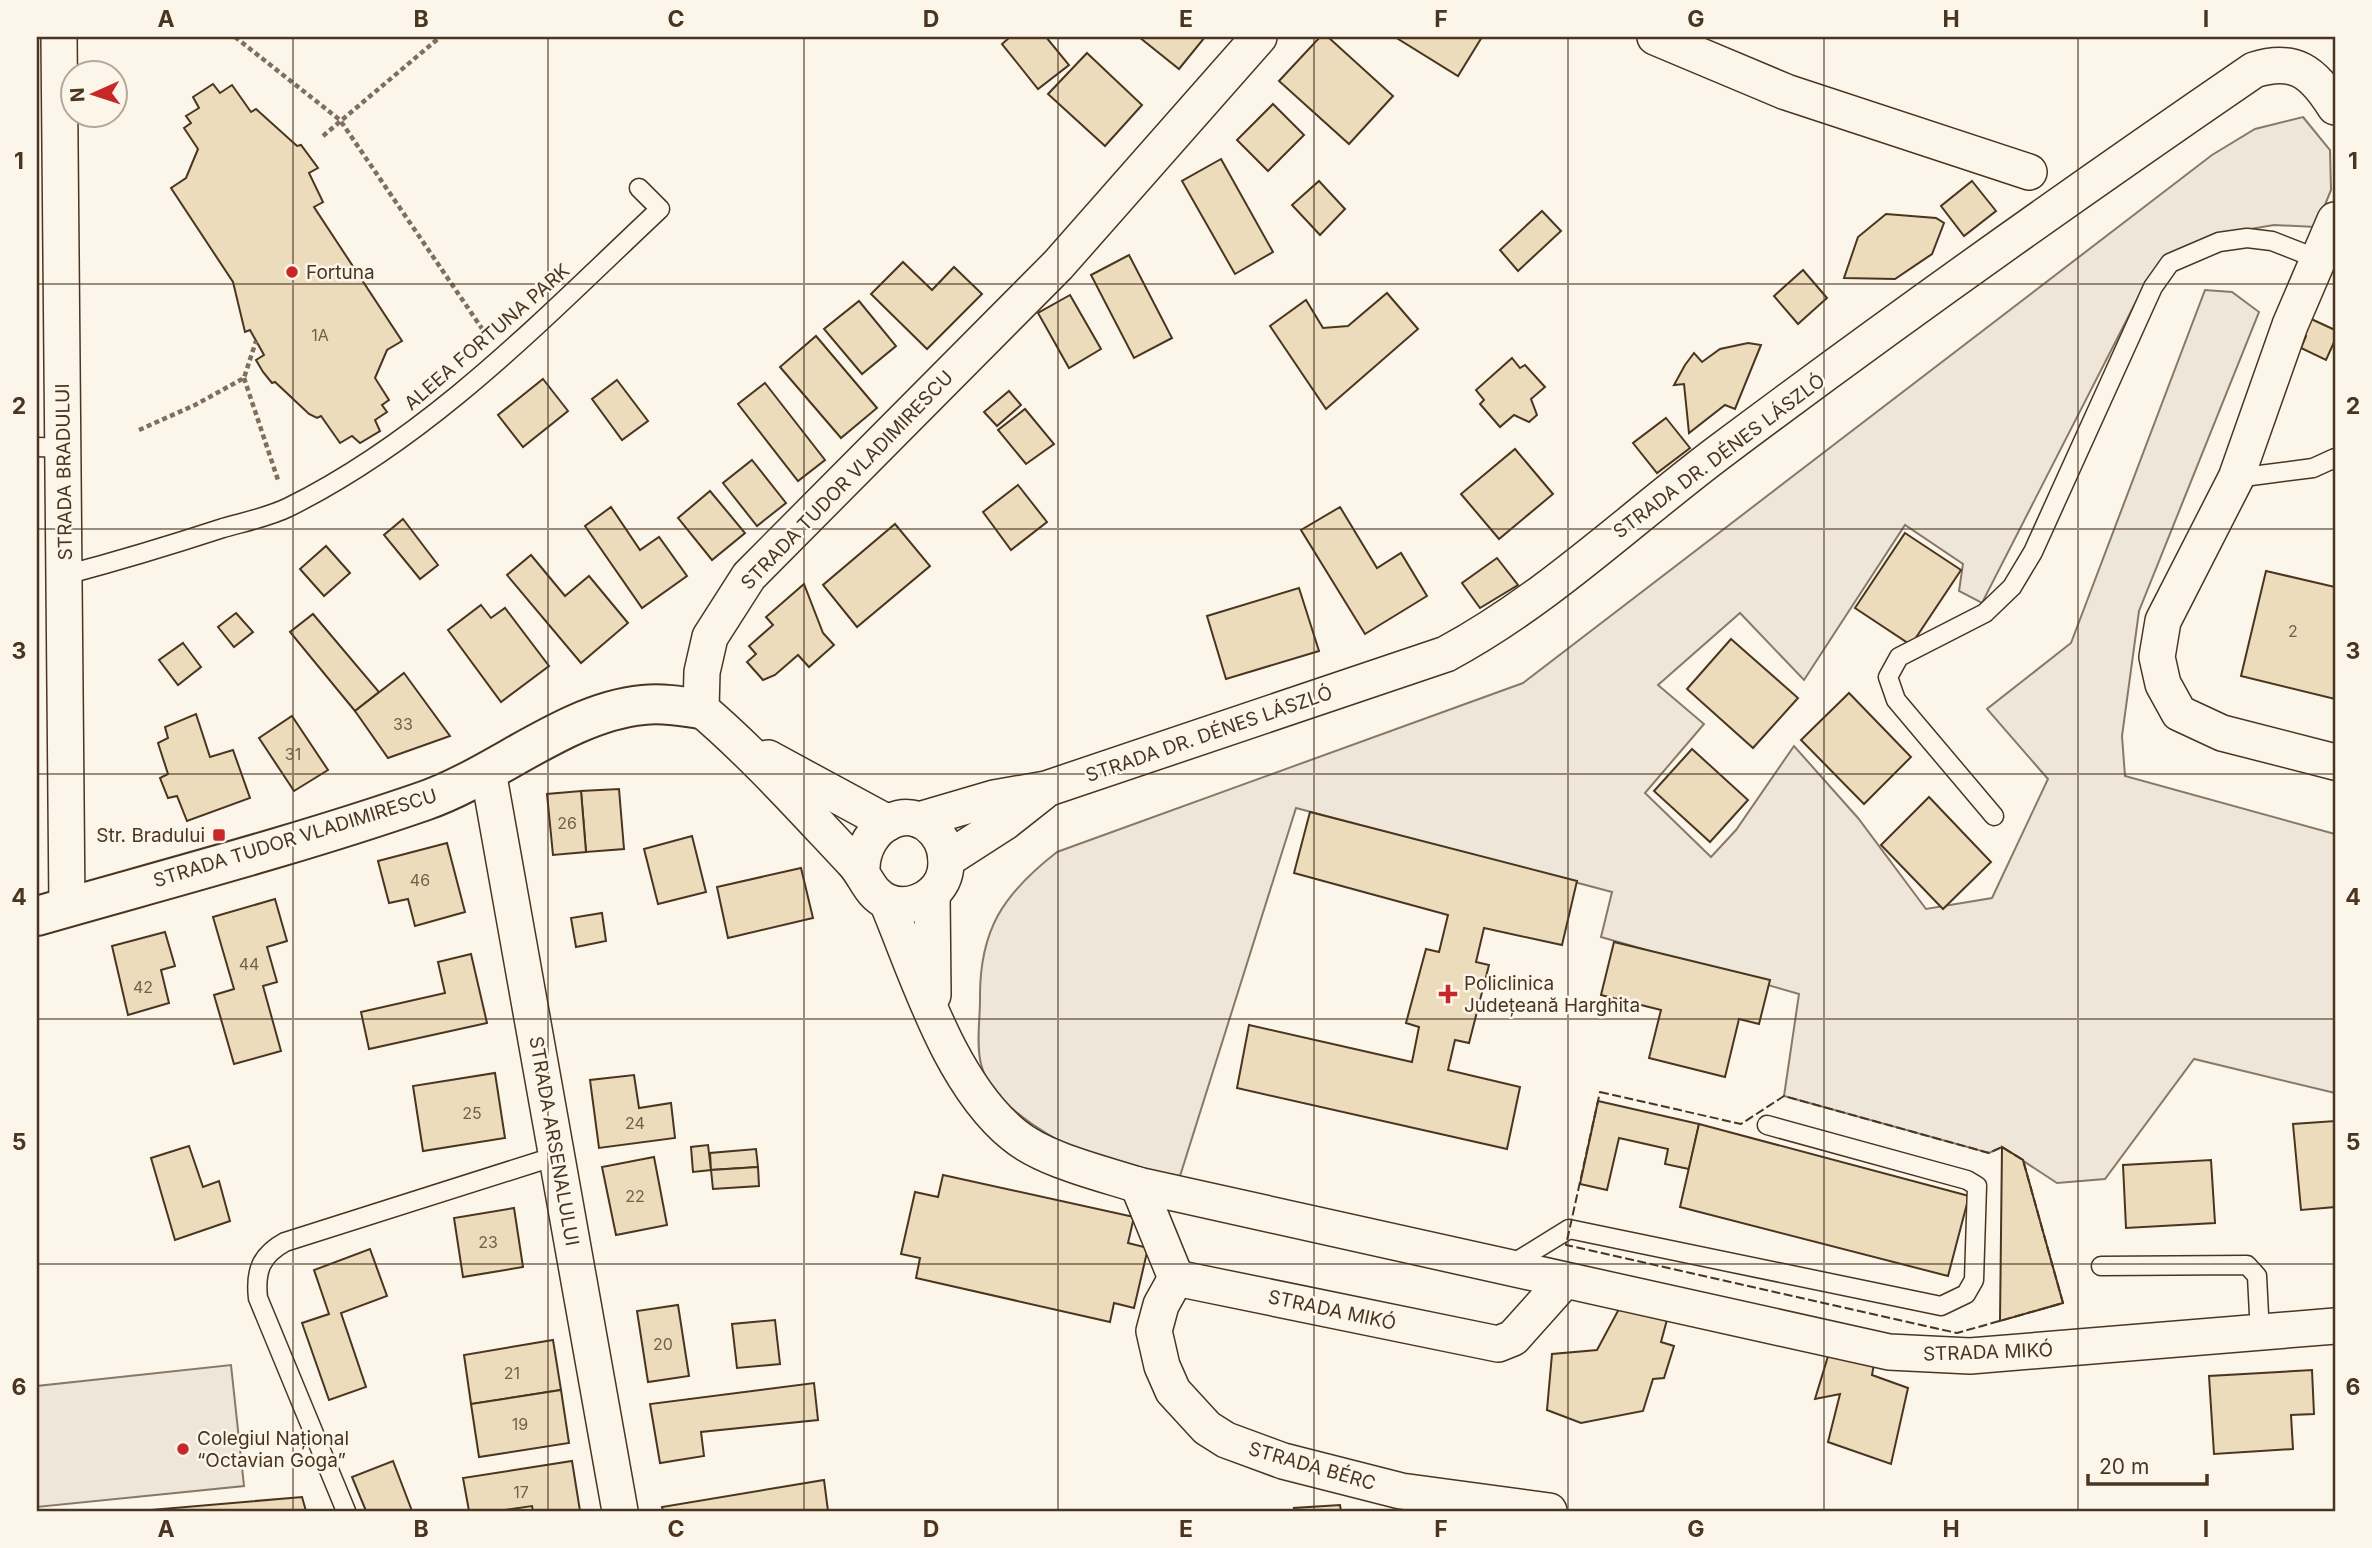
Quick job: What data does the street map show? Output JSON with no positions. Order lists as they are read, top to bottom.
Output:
{
  "streets": {
    "street": [
      "STRADA DR. DÉNES LÁSZLÓ",
      "STRADA BRADULUI",
      "STRADA TUDOR VLADIMIRESCU",
      "STRADA ARSENALULUI",
      "STRADA MIKÓ",
      "STRADA BÉRC"
    ],
    "lane": ["ALEEA FORTUNA PARK"]
  },
  "crossings": [
    ["ALEEA FORTUNA PARK", "STRADA BRADULUI"],
    ["STRADA BRADULUI", "STRADA TUDOR VLADIMIRESCU"],
    ["STRADA TUDOR VLADIMIRESCU", "STRADA ARSENALULUI"],
    ["STRADA MIKÓ", "STRADA BÉRC"]
  ],
  "places": {
    "other": ["Fortuna", "Colegiul Național “Octavian Goga”"],
    "transit": ["Str. Bradului"],
    "health": ["Policlinica Județeană Harghita"]
  },
  "house_numbers": [
    "1A",
    "2",
    "33",
    "31",
    "26",
    "46",
    "44",
    "42",
    "25",
    "24",
    "22",
    "23",
    "20",
    "21",
    "19",
    "17"
  ],
  "scale_bar": "20 m",
  "north": "left",
  "grid": {
    "columns": [
      "A",
      "B",
      "C",
      "D",
      "E",
      "F",
      "G",
      "H",
      "I"
    ],
    "rows": [
      "1",
      "2",
      "3",
      "4",
      "5",
      "6"
    ]
  }
}
